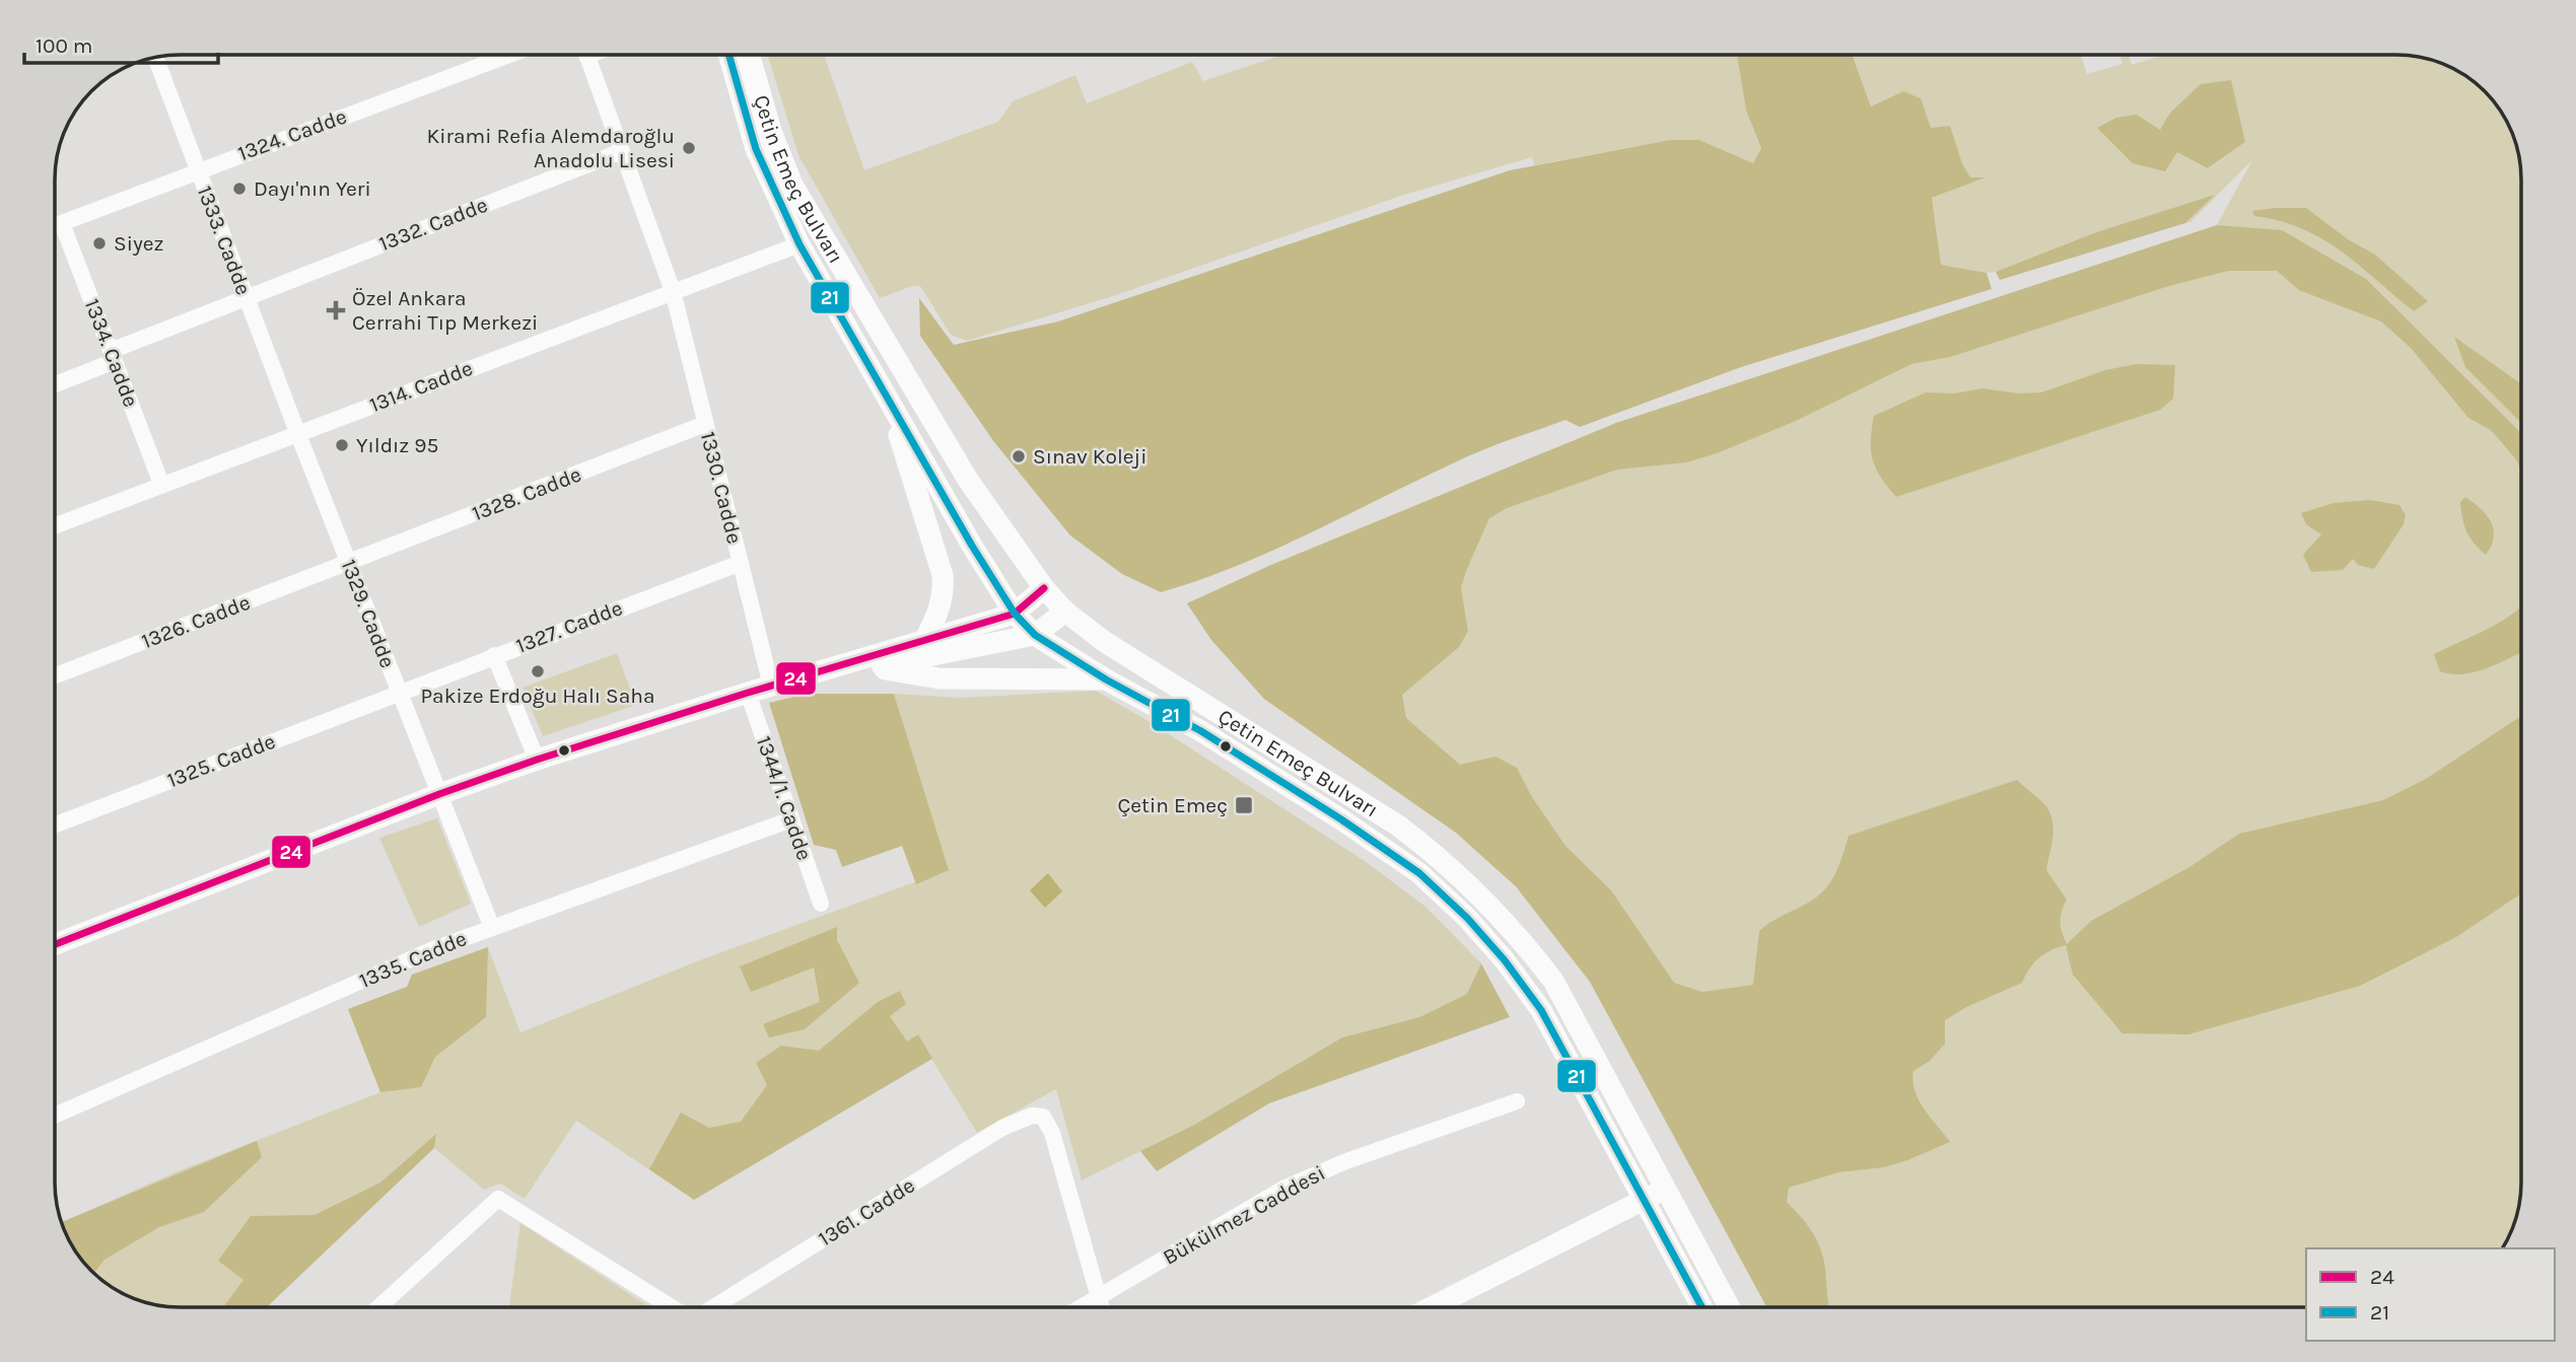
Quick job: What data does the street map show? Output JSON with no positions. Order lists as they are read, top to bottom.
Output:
{
  "streets": {
    "main road": ["Çetin Emeç Bulvarı"],
    "street": [
      "1324. Cadde",
      "1332. Cadde",
      "1333. Cadde",
      "1334. Cadde",
      "1314. Cadde",
      "1330. Cadde",
      "1328. Cadde",
      "1329. Cadde",
      "1326. Cadde",
      "1327. Cadde",
      "1325. Cadde",
      "1344/1. Cadde",
      "1335. Cadde",
      "1361. Cadde",
      "Bükülmez Caddesi"
    ]
  },
  "crossings": [
    ["1324. Cadde", "1333. Cadde"],
    ["1324. Cadde", "1334. Cadde"],
    ["Çetin Emeç Bulvarı", "1314. Cadde"],
    ["1332. Cadde", "1333. Cadde"],
    ["1332. Cadde", "1334. Cadde"],
    ["1332. Cadde", "1330. Cadde"],
    ["1333. Cadde", "1314. Cadde"],
    ["1333. Cadde", "1329. Cadde"],
    ["1334. Cadde", "1314. Cadde"],
    ["1314. Cadde", "1330. Cadde"],
    ["1314. Cadde", "1329. Cadde"],
    ["1330. Cadde", "1328. Cadde"],
    ["1330. Cadde", "1327. Cadde"],
    ["1328. Cadde", "1329. Cadde"],
    ["1328. Cadde", "1326. Cadde"],
    ["1329. Cadde", "1326. Cadde"],
    ["1329. Cadde", "1327. Cadde"],
    ["1329. Cadde", "1325. Cadde"],
    ["1329. Cadde", "1335. Cadde"],
    ["1327. Cadde", "1325. Cadde"],
    ["1344/1. Cadde", "1335. Cadde"],
    ["1361. Cadde", "Bükülmez Caddesi"]
  ],
  "places": {
    "other": [
      "Kirami Refia Alemdaroğlu Anadolu Lisesi",
      "Dayı'nın Yeri",
      "Siyez",
      "Yıldız 95",
      "Sınav Koleji",
      "Pakize Erdoğu Halı Saha"
    ],
    "health": ["Özel Ankara Cerrahi Tıp Merkezi"],
    "transit": ["Çetin Emeç"]
  },
  "lines": ["transit line 21", "transit line 24"],
  "legend": ["24", "21"],
  "scale_bar": "100 m"
}
